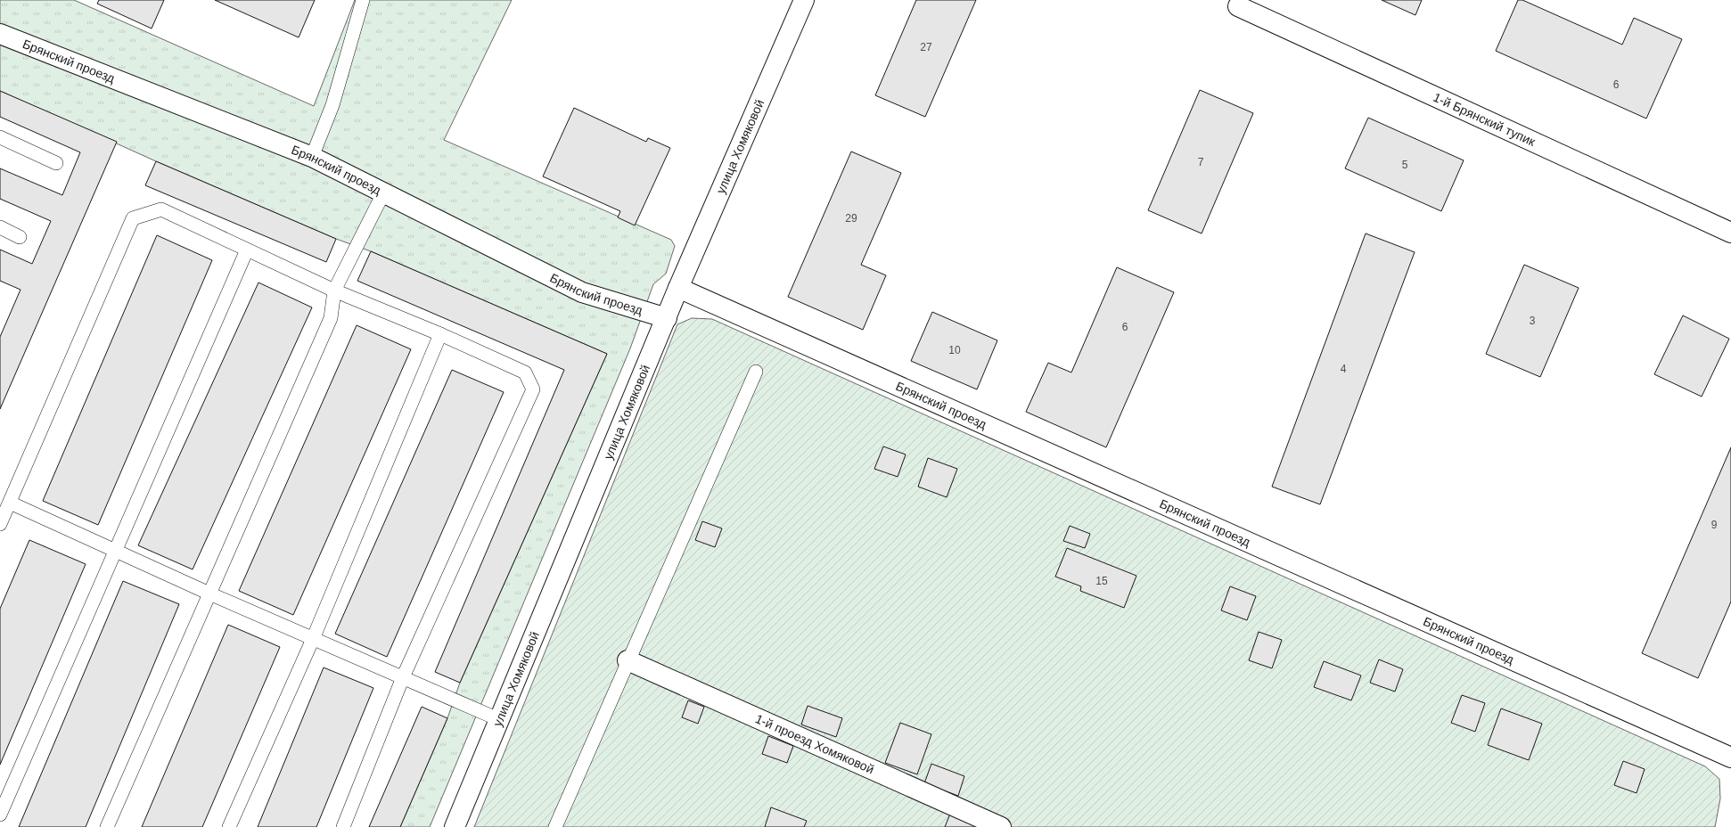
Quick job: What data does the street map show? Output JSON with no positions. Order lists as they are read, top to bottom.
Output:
{
  "streets": {
    "street": [
      "Брянский проезд",
      "1-й Брянский тупик",
      "улица Хомяковой",
      "1-й проезд Хомяковой"
    ]
  },
  "crossings": [
    ["Брянский проезд", "улица Хомяковой"]
  ],
  "house_numbers": [
    "27",
    "6",
    "7",
    "5",
    "29",
    "3",
    "6",
    "10",
    "4",
    "9",
    "15"
  ]
}
